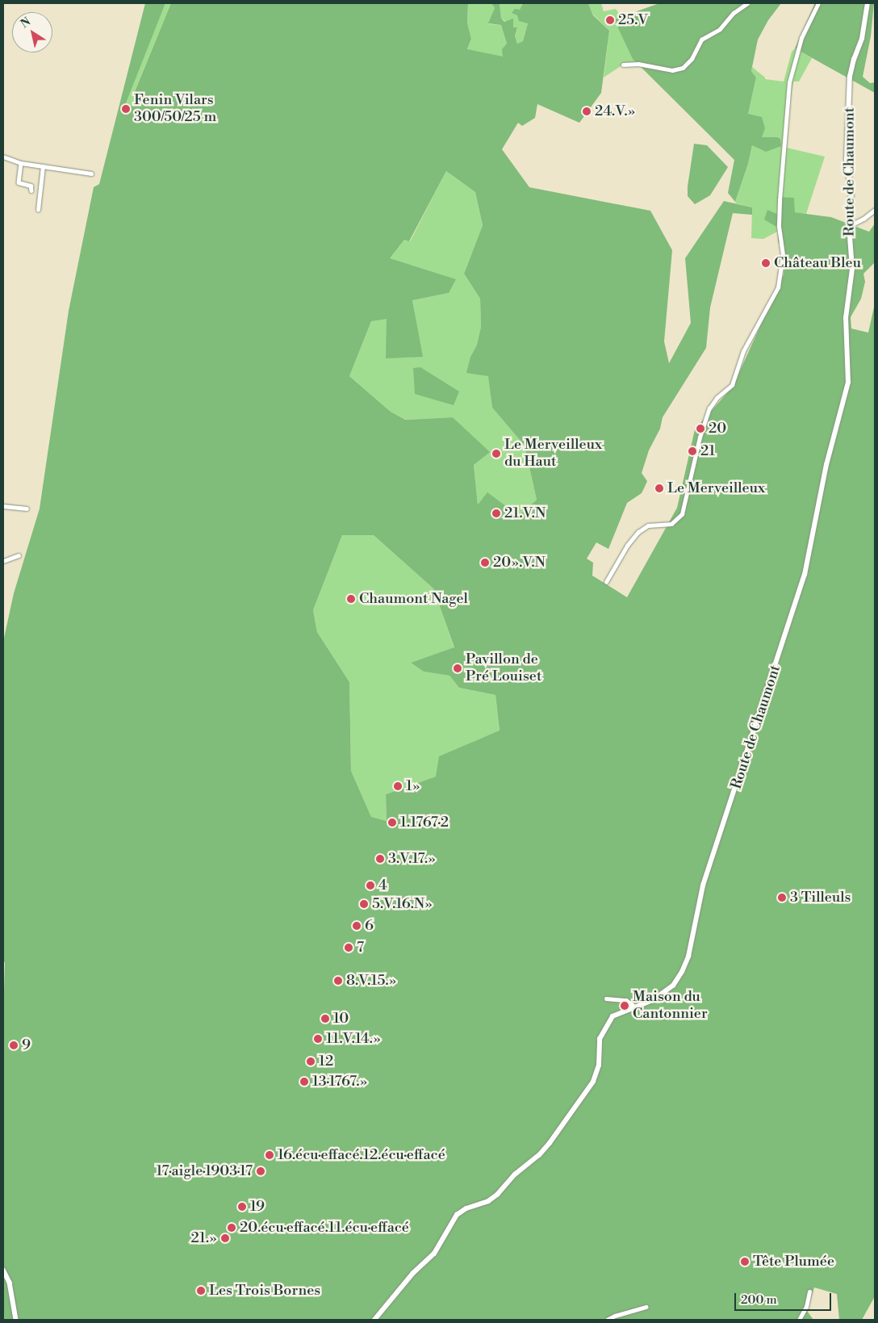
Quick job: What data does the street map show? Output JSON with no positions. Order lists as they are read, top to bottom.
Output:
{
  "streets": {
    "street": ["Route de Chaumont"]
  },
  "places": [
    "25.V",
    "Fenin Vilars 300/50/25 m",
    "24.V.»",
    "Château Bleu",
    "20",
    "21",
    "Le Merveilleux du Haut",
    "Le Merveilleux",
    "21.V.N",
    "20».V.N",
    "Chaumont Nagel",
    "Pavillon de Pré Louiset",
    "1»",
    "1.1767·2",
    "3.V.17.»",
    "4",
    "3 Tilleuls",
    "5.V.16.N»",
    "6",
    "7",
    "8.V.15.»",
    "Maison du Cantonnier",
    "10",
    "11.V.14.»",
    "9",
    "12",
    "13·1767.»",
    "16.écu·effacé.12.écu·effacé",
    "17·aigle·1903·17",
    "19",
    "20.écu·effacé.11.écu·effacé",
    "21.»",
    "Tête Plumée",
    "Les Trois Bornes"
  ],
  "scale_bar": "200 m",
  "north": "top left"
}
